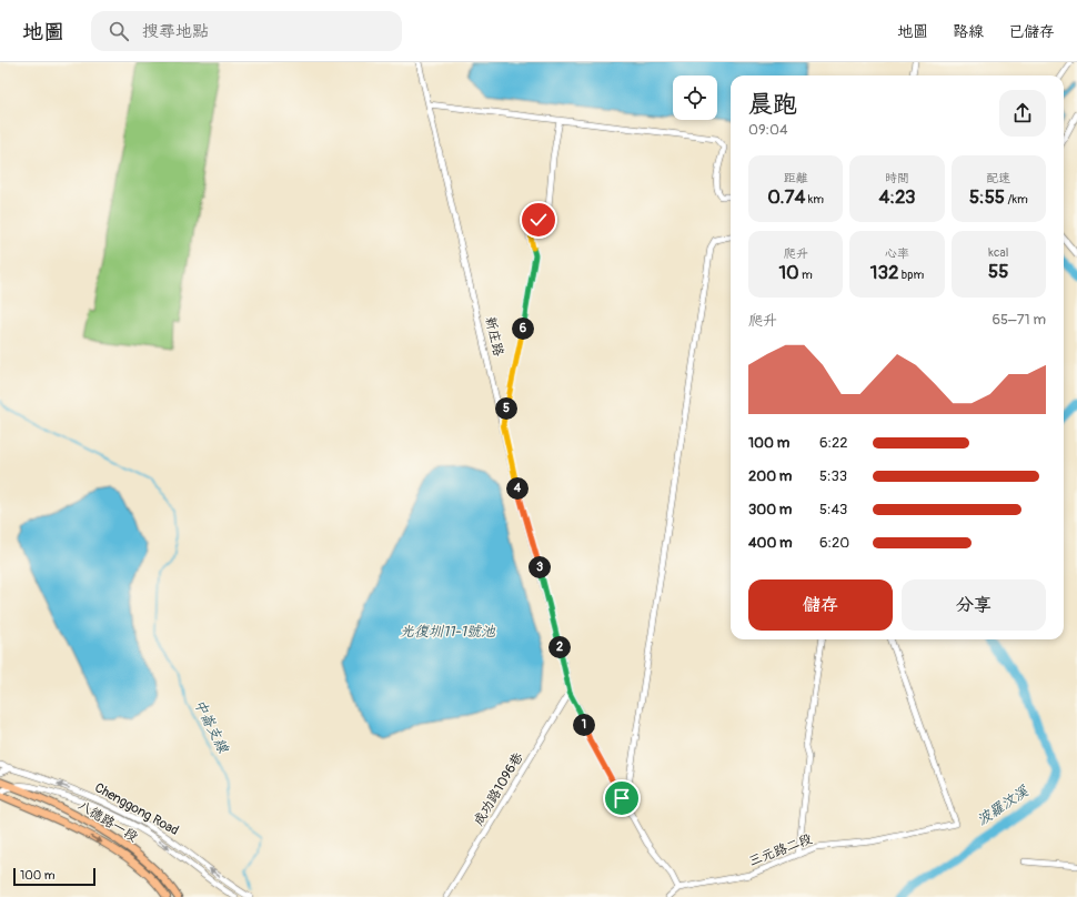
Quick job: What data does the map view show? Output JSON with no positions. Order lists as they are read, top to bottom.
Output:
{
  "streets": {
    "main road": ["八德路一段"],
    "street": [
      "新庄路",
      "成功路1096巷",
      "Chenggong Road",
      "三元路二段"
    ]
  },
  "crossings": [
    ["新庄路", "成功路1096巷"],
    ["新庄路", "三元路二段"],
    ["Chenggong Road", "八德路一段"]
  ],
  "water": ["光復圳11-1號池", "中崙支線", "波羅汶溪"],
  "scale_bar": "100 m",
  "page": {
    "header": "地圖",
    "search": "搜尋地點",
    "nav": ["地圖", "路線", "已儲存"],
    "heading": ["晨跑", "09:04"],
    "stats": [
      ["距離", "0.74 km"],
      ["時間", "4:23"],
      ["配速", "5:55 /km"],
      ["爬升", "10 m"],
      ["心率", "132 bpm"],
      ["kcal", "55"]
    ],
    "chart": ["爬升", "65–71 m"],
    "pins": [
      "6",
      "5",
      "4",
      "3",
      "2",
      "1"
    ],
    "list": [
      {
        "name": "100 m",
        "note": "6:22"
      },
      {
        "name": "200 m",
        "note": "5:33"
      },
      {
        "name": "300 m",
        "note": "5:43"
      },
      {
        "name": "400 m",
        "note": "6:20"
      }
    ],
    "buttons": ["儲存", "分享"],
    "scale": "100 m"
  }
}
